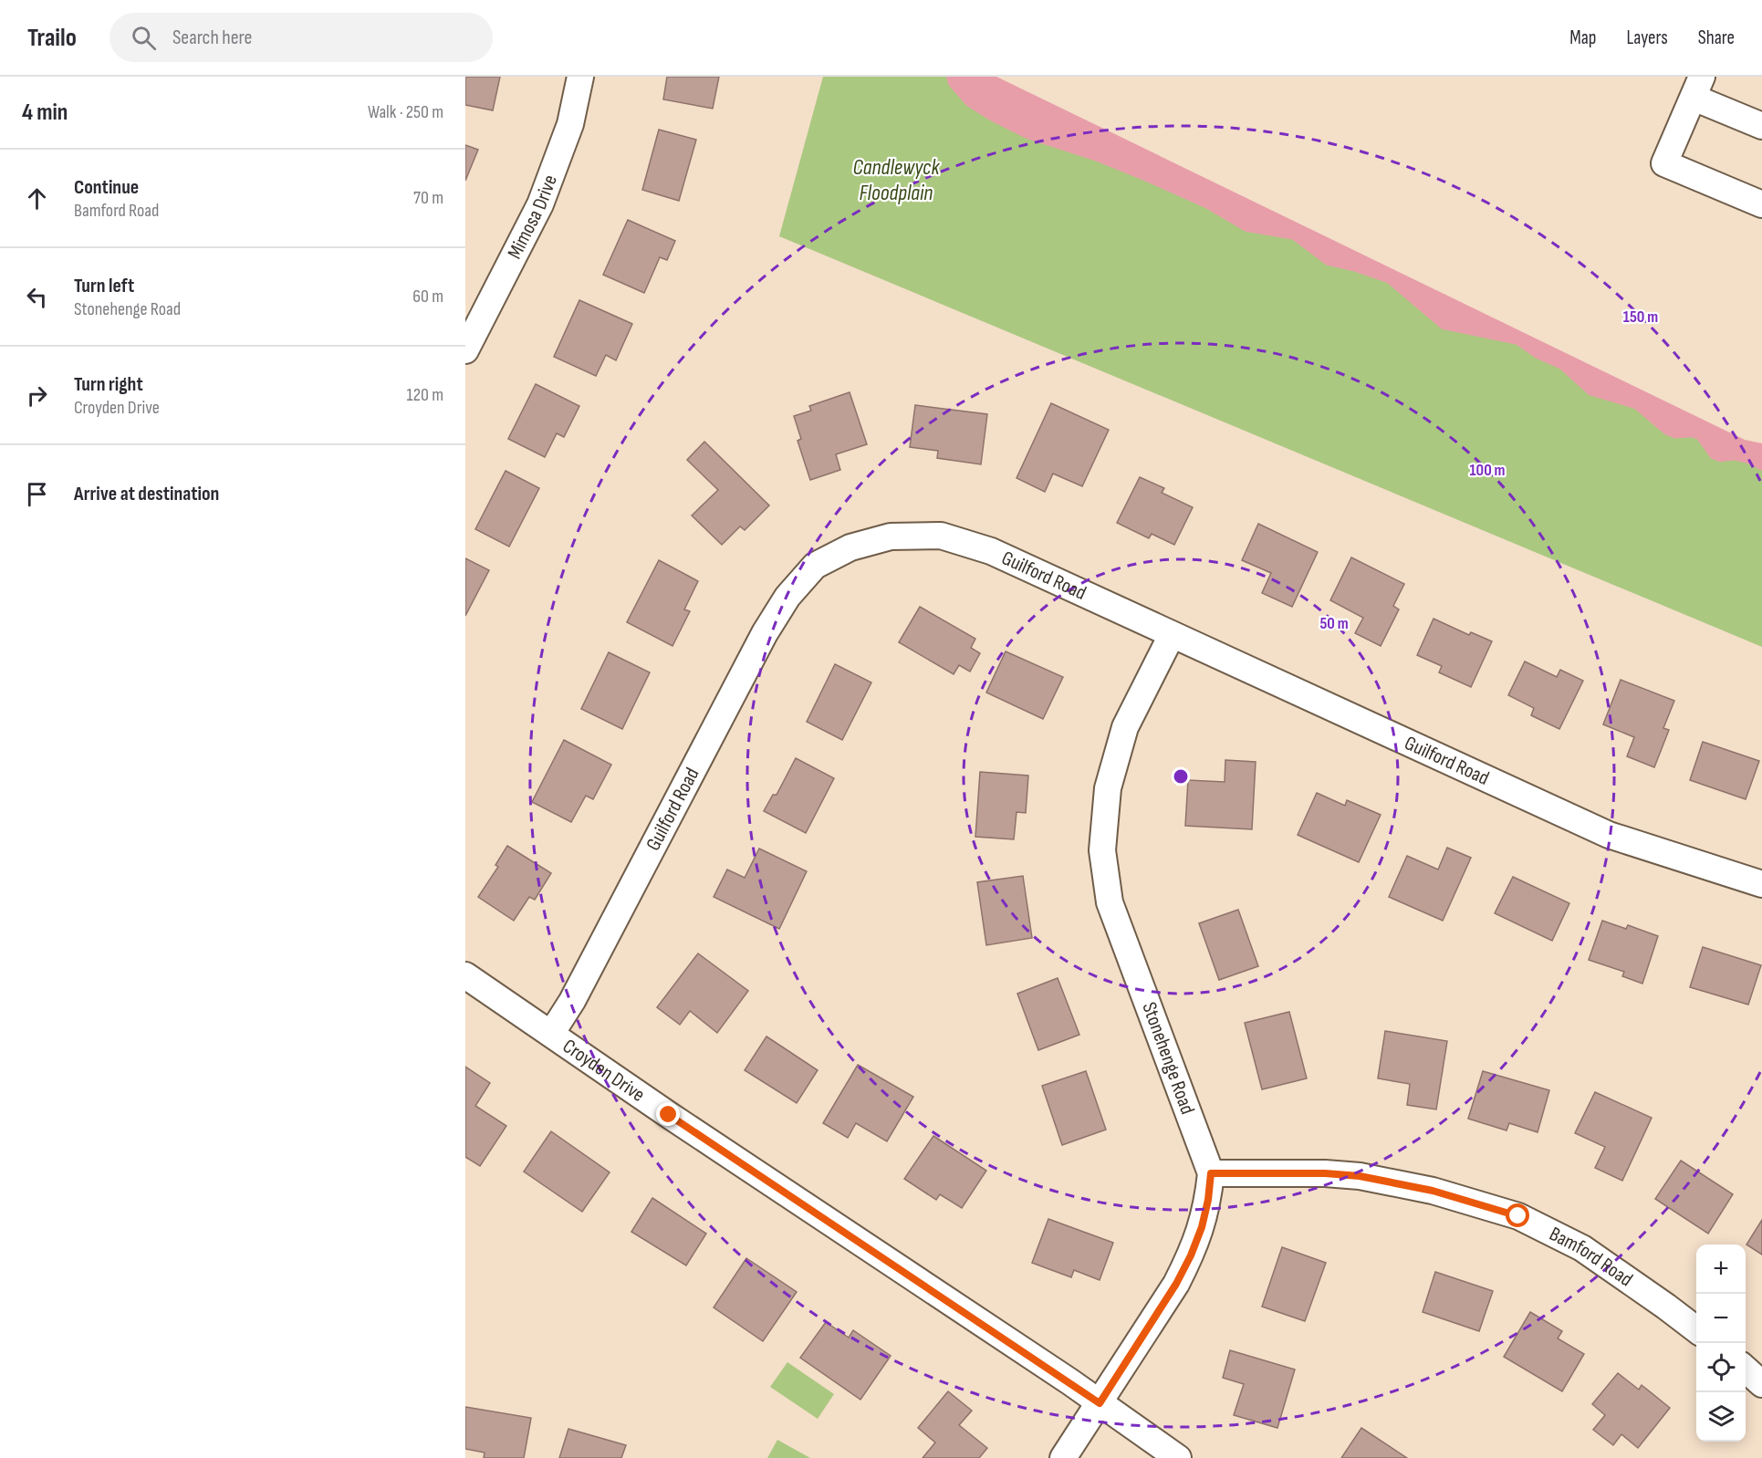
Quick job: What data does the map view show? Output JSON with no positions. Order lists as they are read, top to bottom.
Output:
{
  "streets": {
    "street": [
      "Mimosa Drive",
      "Guilford Road",
      "Stonehenge Road",
      "Croyden Drive",
      "Bamford Road"
    ]
  },
  "crossings": [
    ["Guilford Road", "Stonehenge Road"],
    ["Guilford Road", "Croyden Drive"],
    ["Stonehenge Road", "Croyden Drive"],
    ["Stonehenge Road", "Bamford Road"]
  ],
  "water": ["Candlewyck Floodplain"],
  "page": {
    "header": "Trailo",
    "search": "Search here",
    "nav": ["Map", "Layers", "Share"],
    "heading": ["4 min", "Walk · 250 m"],
    "list": [
      ["Continue", "Bamford Road", "70 m"],
      ["Turn left", "Stonehenge Road", "60 m"],
      ["Turn right", "Croyden Drive", "120 m"],
      "Arrive at destination"
    ],
    "map_buttons": ["+", "−"]
  },
  "rings": ["150 m", "100 m", "50 m"]
}
